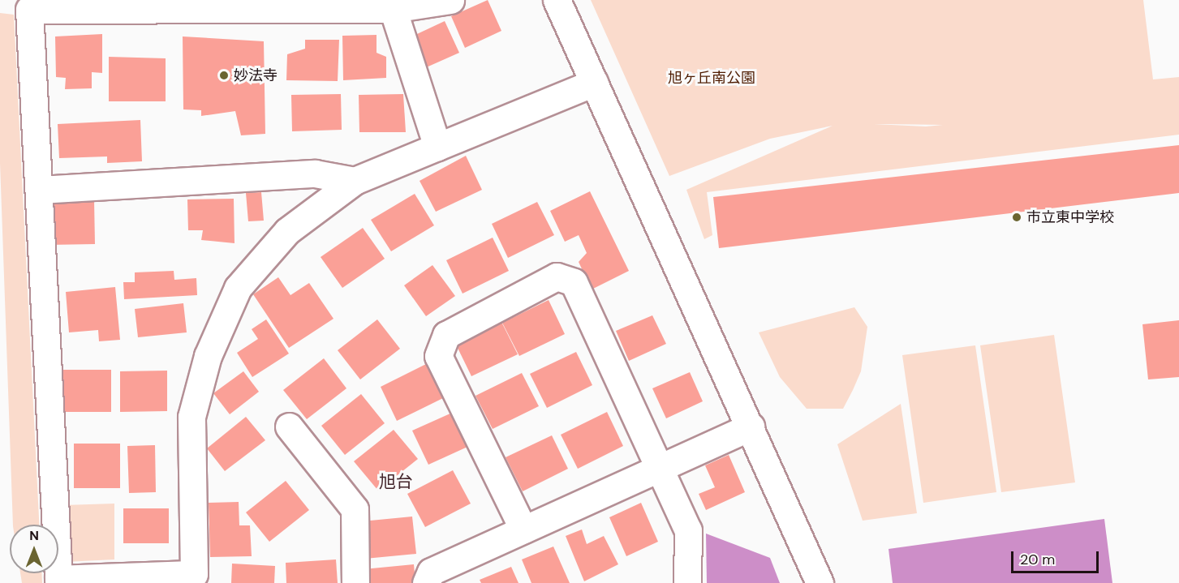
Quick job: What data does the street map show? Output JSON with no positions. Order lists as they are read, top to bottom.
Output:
{
  "districts": ["旭台"],
  "parks": ["旭ヶ丘南公園"],
  "places": ["妙法寺", "市立東中学校"],
  "scale_bar": "20 m",
  "north": "top"
}
